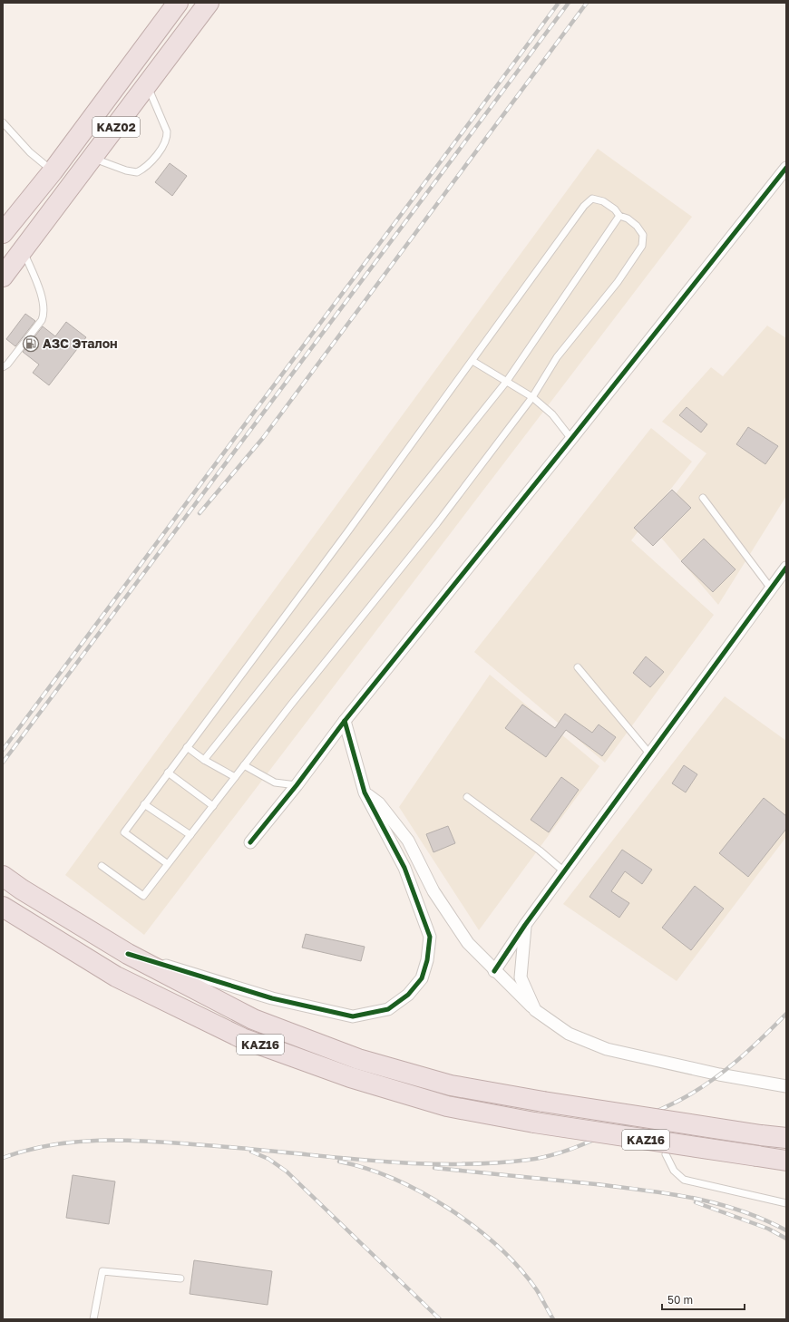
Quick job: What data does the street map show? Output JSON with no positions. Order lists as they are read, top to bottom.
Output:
{
  "streets": {
    "highway": ["KАZ02", "KAZ16"]
  },
  "places": {
    "fuel station": ["АЗС Эталон"]
  },
  "scale_bar": "50 m"
}
